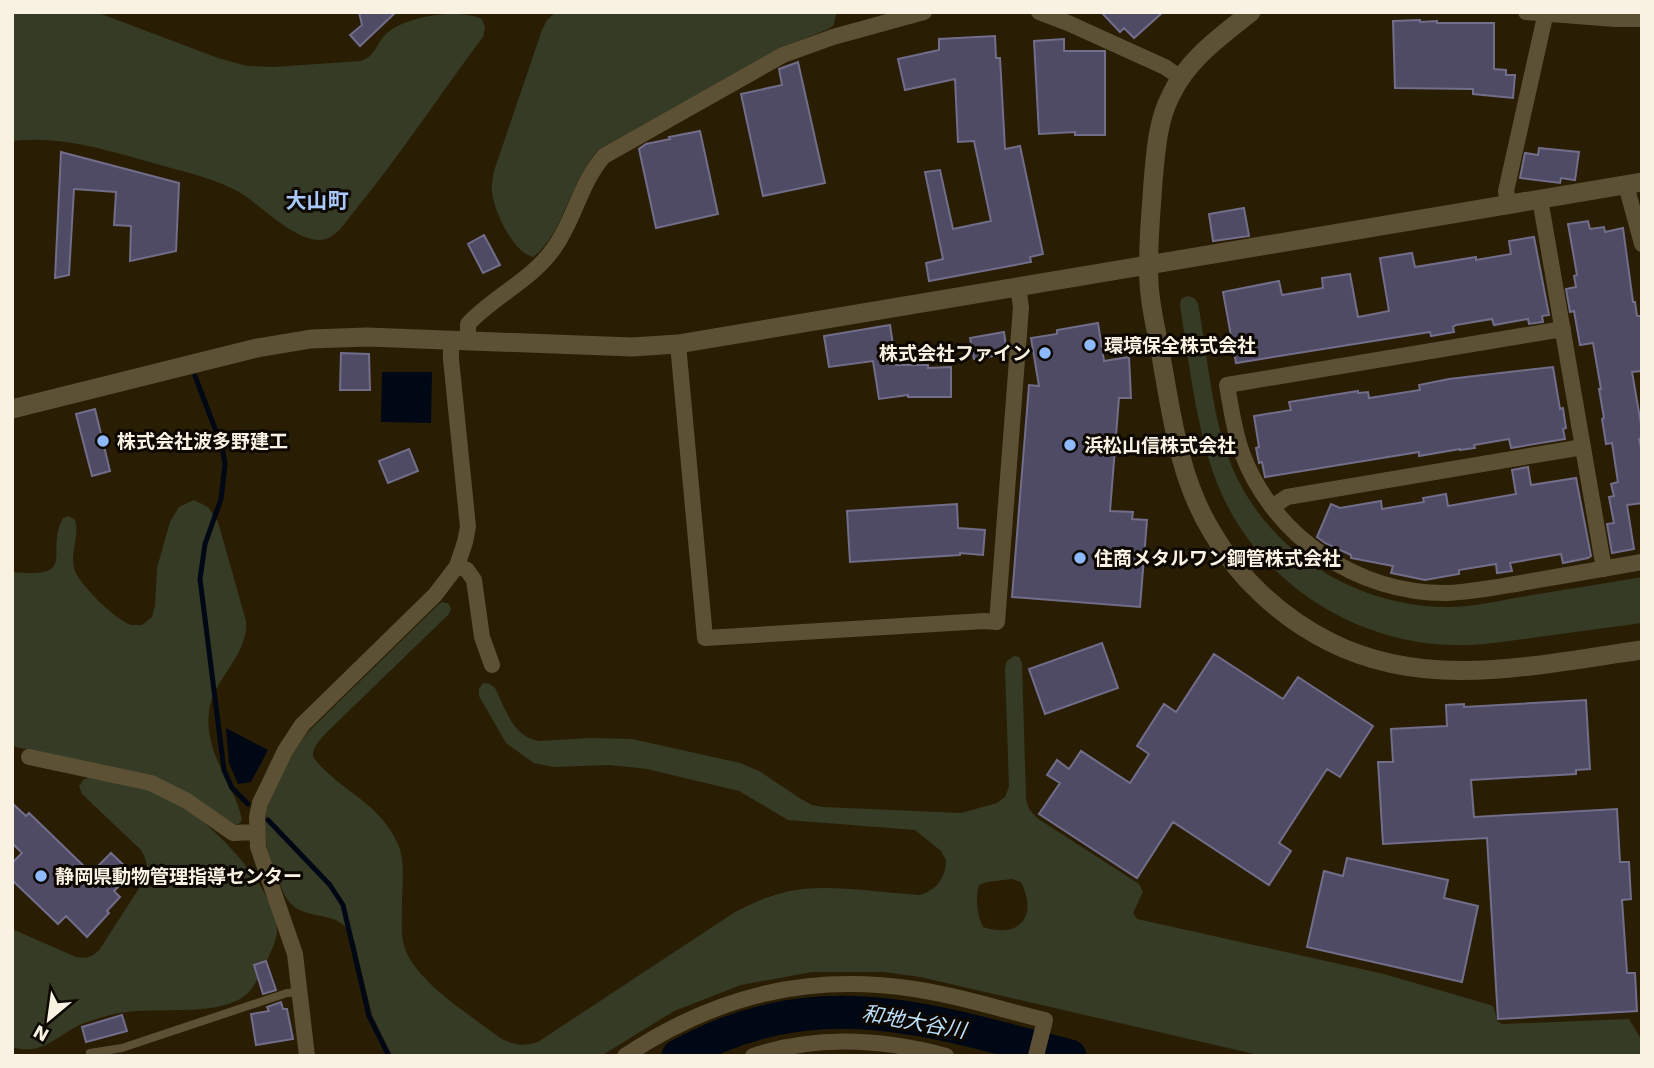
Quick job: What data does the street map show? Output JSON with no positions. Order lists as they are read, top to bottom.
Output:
{
  "districts": ["大山町"],
  "water": ["和地大谷川"],
  "places": [
    "環境保全株式会社",
    "株式会社ファイン",
    "株式会社波多野建工",
    "浜松山信株式会社",
    "住商メタルワン鋼管株式会社",
    "静岡県動物管理指導センター"
  ],
  "north": "bottom left"
}
